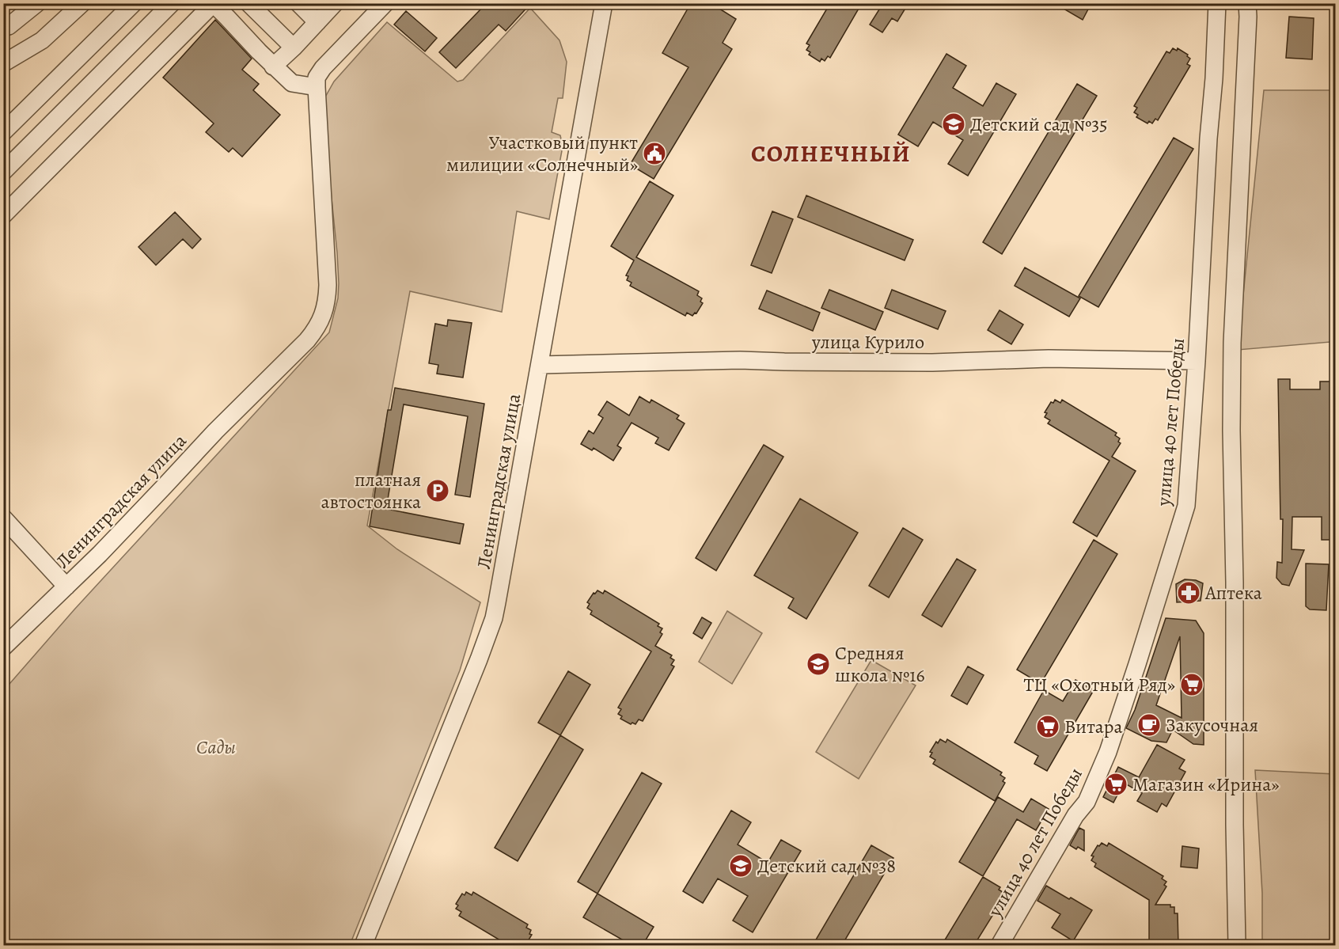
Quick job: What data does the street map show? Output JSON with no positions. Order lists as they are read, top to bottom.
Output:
{
  "streets": {
    "street": ["улица Курило", "улица 40 лет Победы", "Ленинградская улица"]
  },
  "crossings": [
    ["улица Курило", "улица 40 лет Победы"],
    ["улица Курило", "Ленинградская улица"]
  ],
  "districts": ["СОЛНЕЧНЫЙ"],
  "parks": ["Сады"],
  "places": {
    "school or university": ["Детский сад №35", "Средняя школа №16", "Детский сад №38"],
    "public building": ["Участковый пункт милиции «Солнечный»"],
    "parking": ["платная автостоянка"],
    "pharmacy": ["Аптека"],
    "supermarket": ["ТЦ «Охотный Ряд»", "Витара", "Магазин «Ирина»"],
    "cafe": ["Закусочная"]
  }
}
